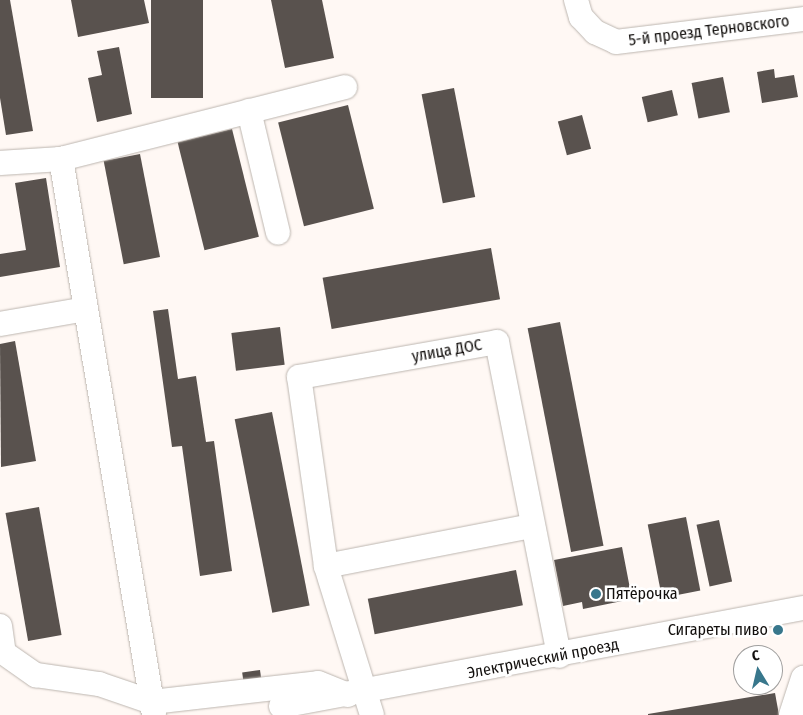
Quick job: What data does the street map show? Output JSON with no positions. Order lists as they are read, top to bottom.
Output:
{
  "streets": {
    "street": ["5-й проезд Терновского", "улица ДОС", "Электрический проезд"]
  },
  "crossings": [
    ["улица ДОС", "Электрический проезд"]
  ],
  "places": ["Пятёрочка", "Сигареты пиво"],
  "north": "top"
}
